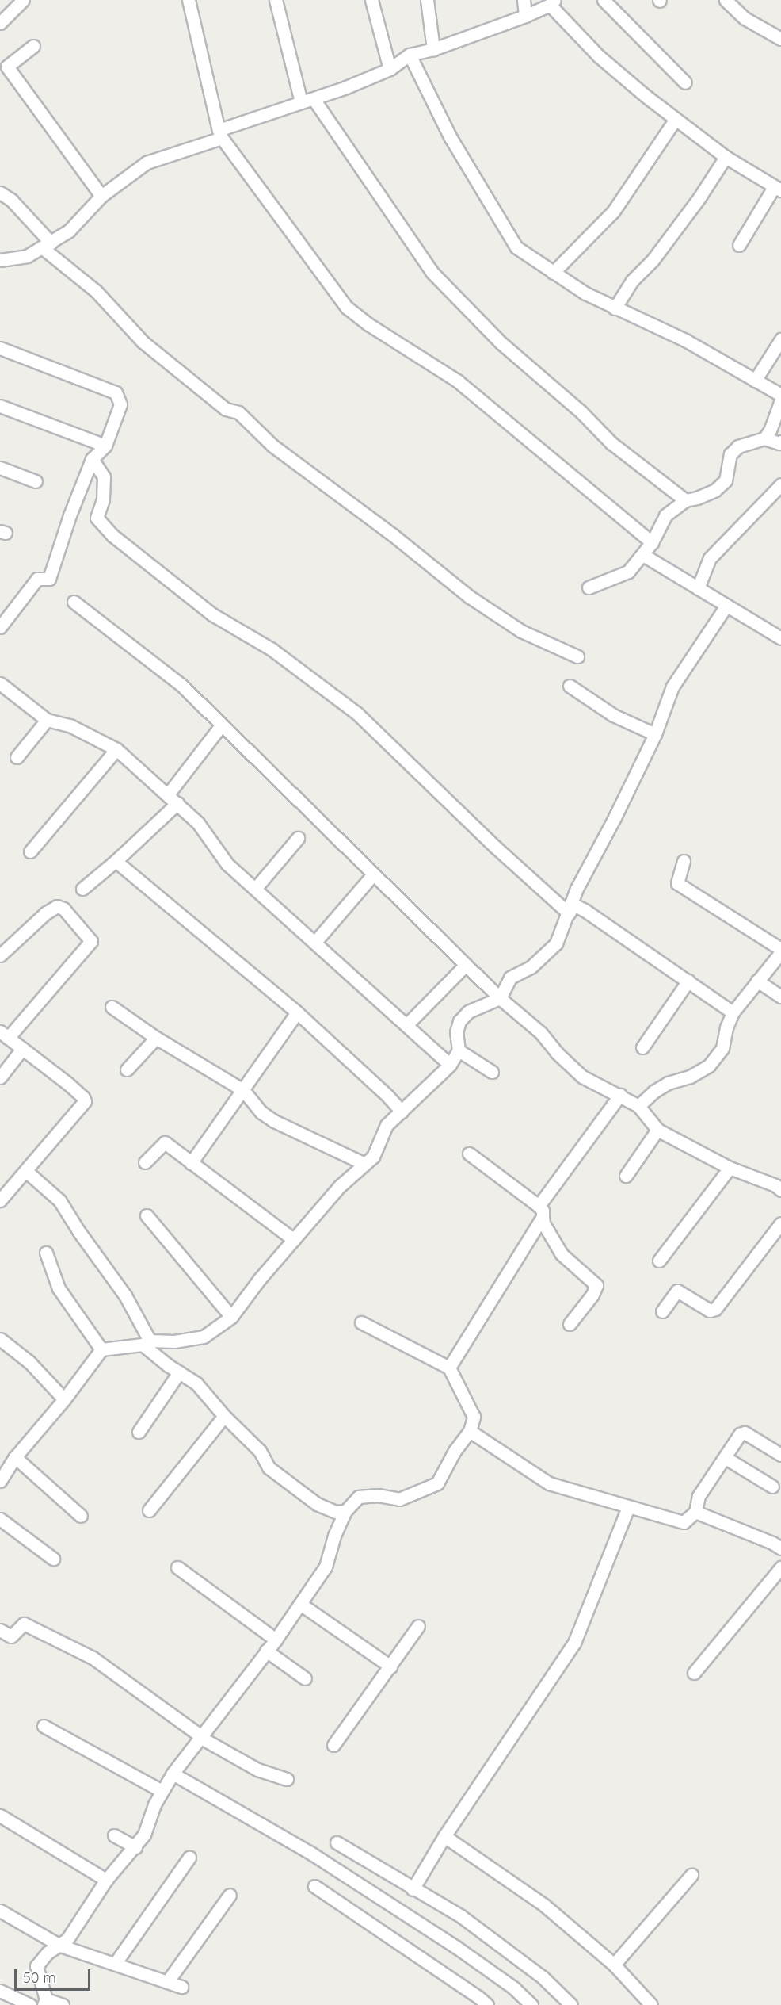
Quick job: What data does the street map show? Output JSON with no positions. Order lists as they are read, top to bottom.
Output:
{
  "scale_bar": "50 m"
}
